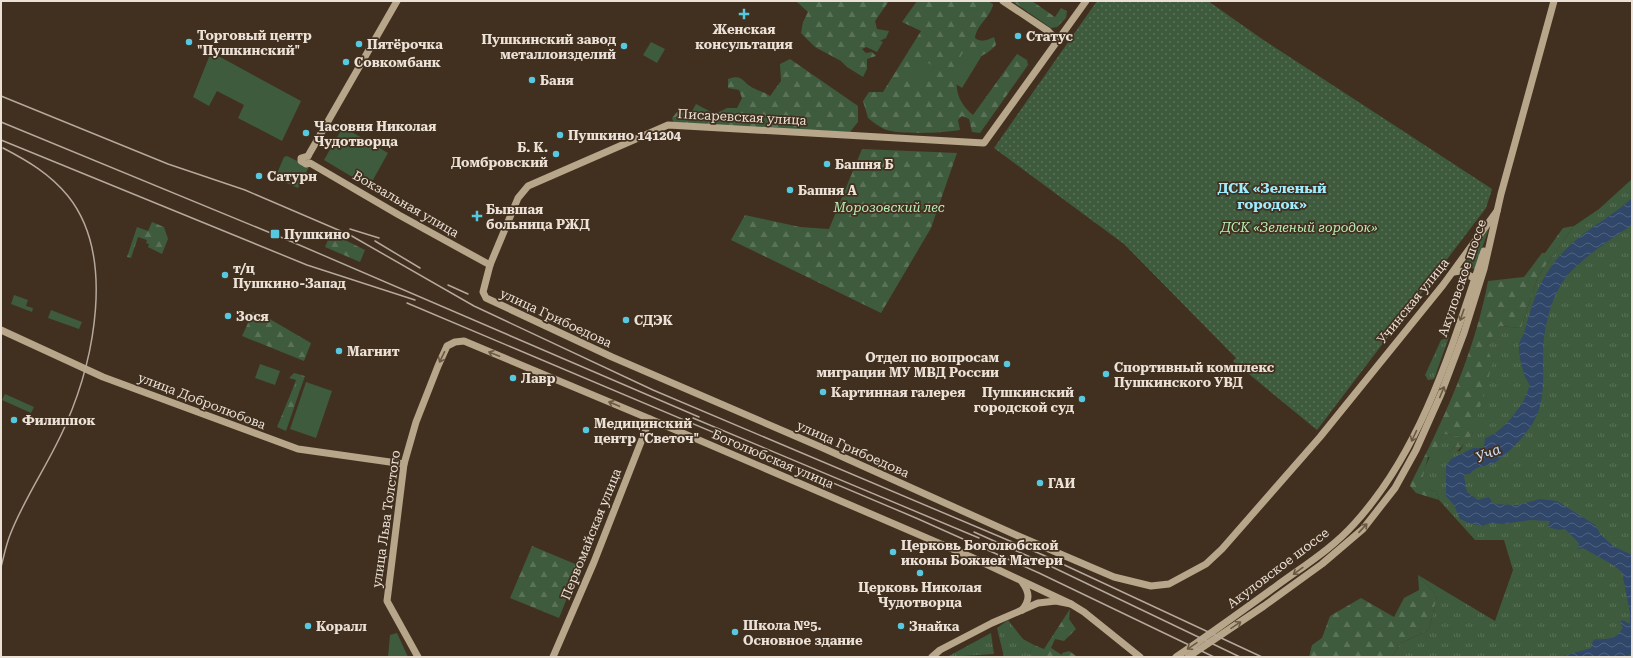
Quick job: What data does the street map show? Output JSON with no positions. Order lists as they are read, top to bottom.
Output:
{
  "streets": {
    "street": [
      "Писаревская улица",
      "Вокзальная улица",
      "Акуловское шоссе",
      "Учинская улица",
      "улица Грибоедова",
      "улица Добролюбова",
      "Боголюбская улица",
      "улица Льва Толстого",
      "Первомайская улица"
    ]
  },
  "crossings": [
    ["Писаревская улица", "Вокзальная улица"],
    ["Писаревская улица", "улица Грибоедова"],
    ["Вокзальная улица", "улица Грибоедова"],
    ["Акуловское шоссе", "Учинская улица"],
    ["Учинская улица", "улица Грибоедова"],
    ["улица Добролюбова", "улица Льва Толстого"],
    ["Боголюбская улица", "улица Льва Толстого"],
    ["Боголюбская улица", "Первомайская улица"]
  ],
  "one_way": ["улица Льва Толстого"],
  "districts": ["ДСК «Зеленый городок»"],
  "water": ["Уча"],
  "parks": ["Морозовский лес", "ДСК «Зеленый городок»"],
  "places": {
    "health": ["Женская консультация", "Бывшая больница РЖД"],
    "other": [
      "Статус",
      "Торговый центр \"Пушкинский\"",
      "Пятёрочка",
      "Пушкинский завод металлоизделий",
      "Совкомбанк",
      "Баня",
      "Часовня Николая Чудотворца",
      "Пушкино 141204",
      "Б. К. Домбровский",
      "Башня Б",
      "Сатурн",
      "Башня А",
      "т/ц Пушкино-Запад",
      "Зося",
      "СДЭК",
      "Магнит",
      "Отдел по вопросам миграции МУ МВД России",
      "Спортивный комплекс Пушкинского УВД",
      "Лавр",
      "Картинная галерея",
      "Пушкинский городской суд",
      "Филиппок",
      "Медицинский центр \"Светоч\"",
      "ГАИ",
      "Церковь Боголюбской иконы Божией Матери",
      "Церковь Николая Чудотворца",
      "Коралл",
      "Знайка",
      "Школа №5. Основное здание"
    ],
    "transit": ["Пушкино"]
  }
}
